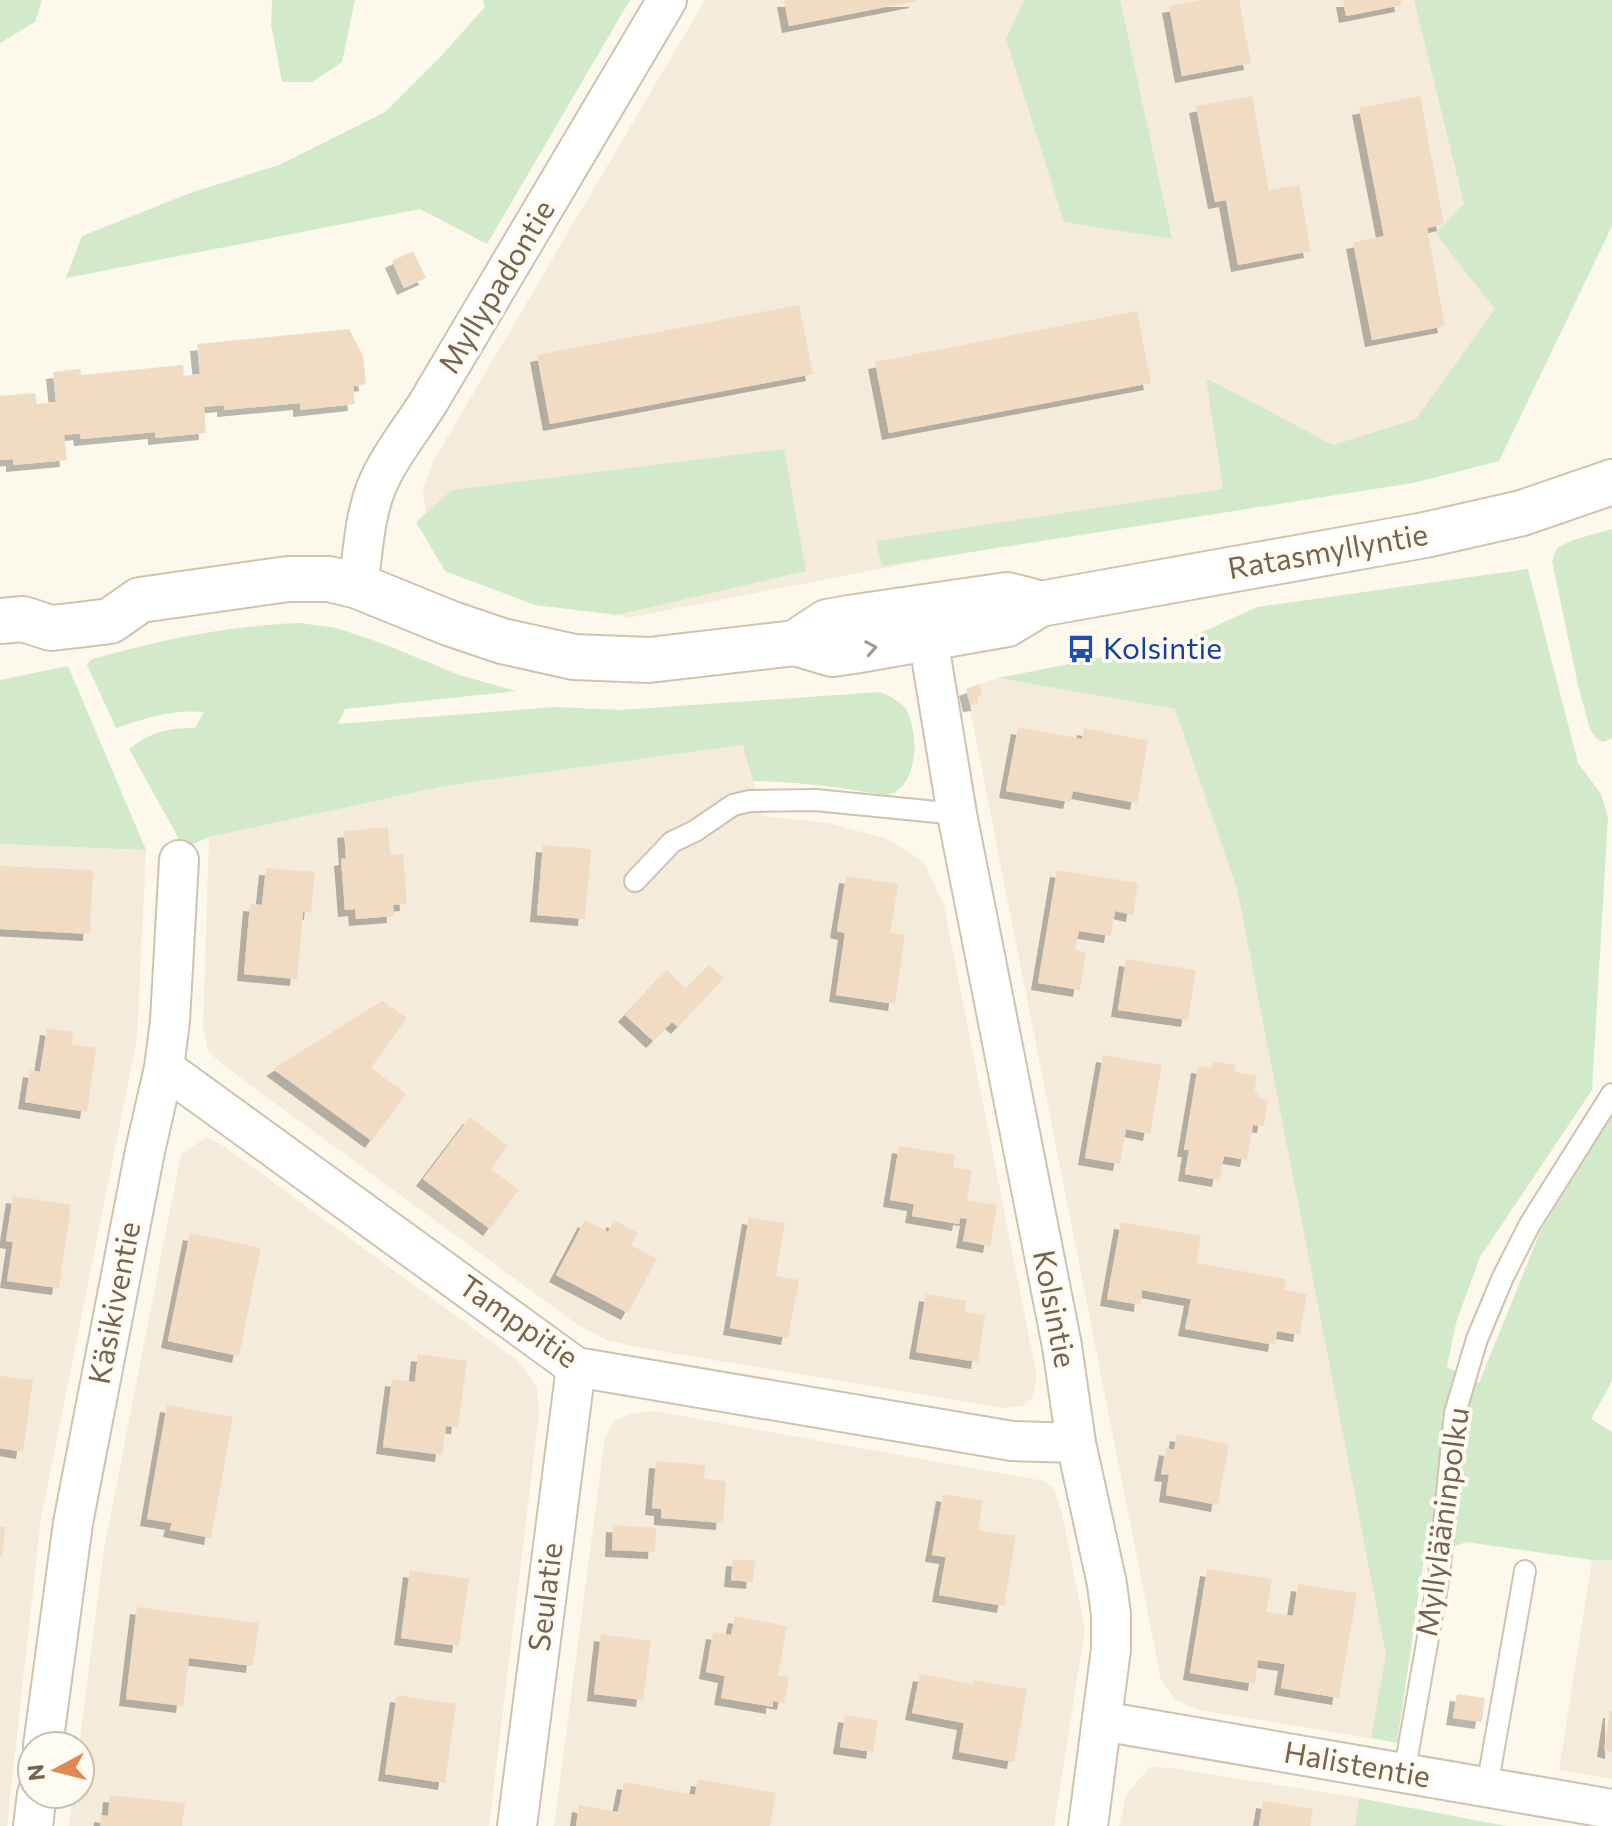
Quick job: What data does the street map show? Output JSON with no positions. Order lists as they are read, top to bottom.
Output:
{
  "streets": {
    "main road": ["Ratasmyllyntie"],
    "street": [
      "Myllypadontie",
      "Käsikiventie",
      "Kolsintie",
      "Tamppitie",
      "Seulatie",
      "Halistentie"
    ],
    "lane": ["Myllylääninpolku"]
  },
  "crossings": [
    ["Myllypadontie", "Ratasmyllyntie"],
    ["Ratasmyllyntie", "Kolsintie"],
    ["Käsikiventie", "Tamppitie"],
    ["Kolsintie", "Tamppitie"],
    ["Kolsintie", "Halistentie"],
    ["Tamppitie", "Seulatie"],
    ["Myllylääninpolku", "Halistentie"]
  ],
  "places": {
    "bus stop": ["Kolsintie"]
  },
  "north": "left"
}
